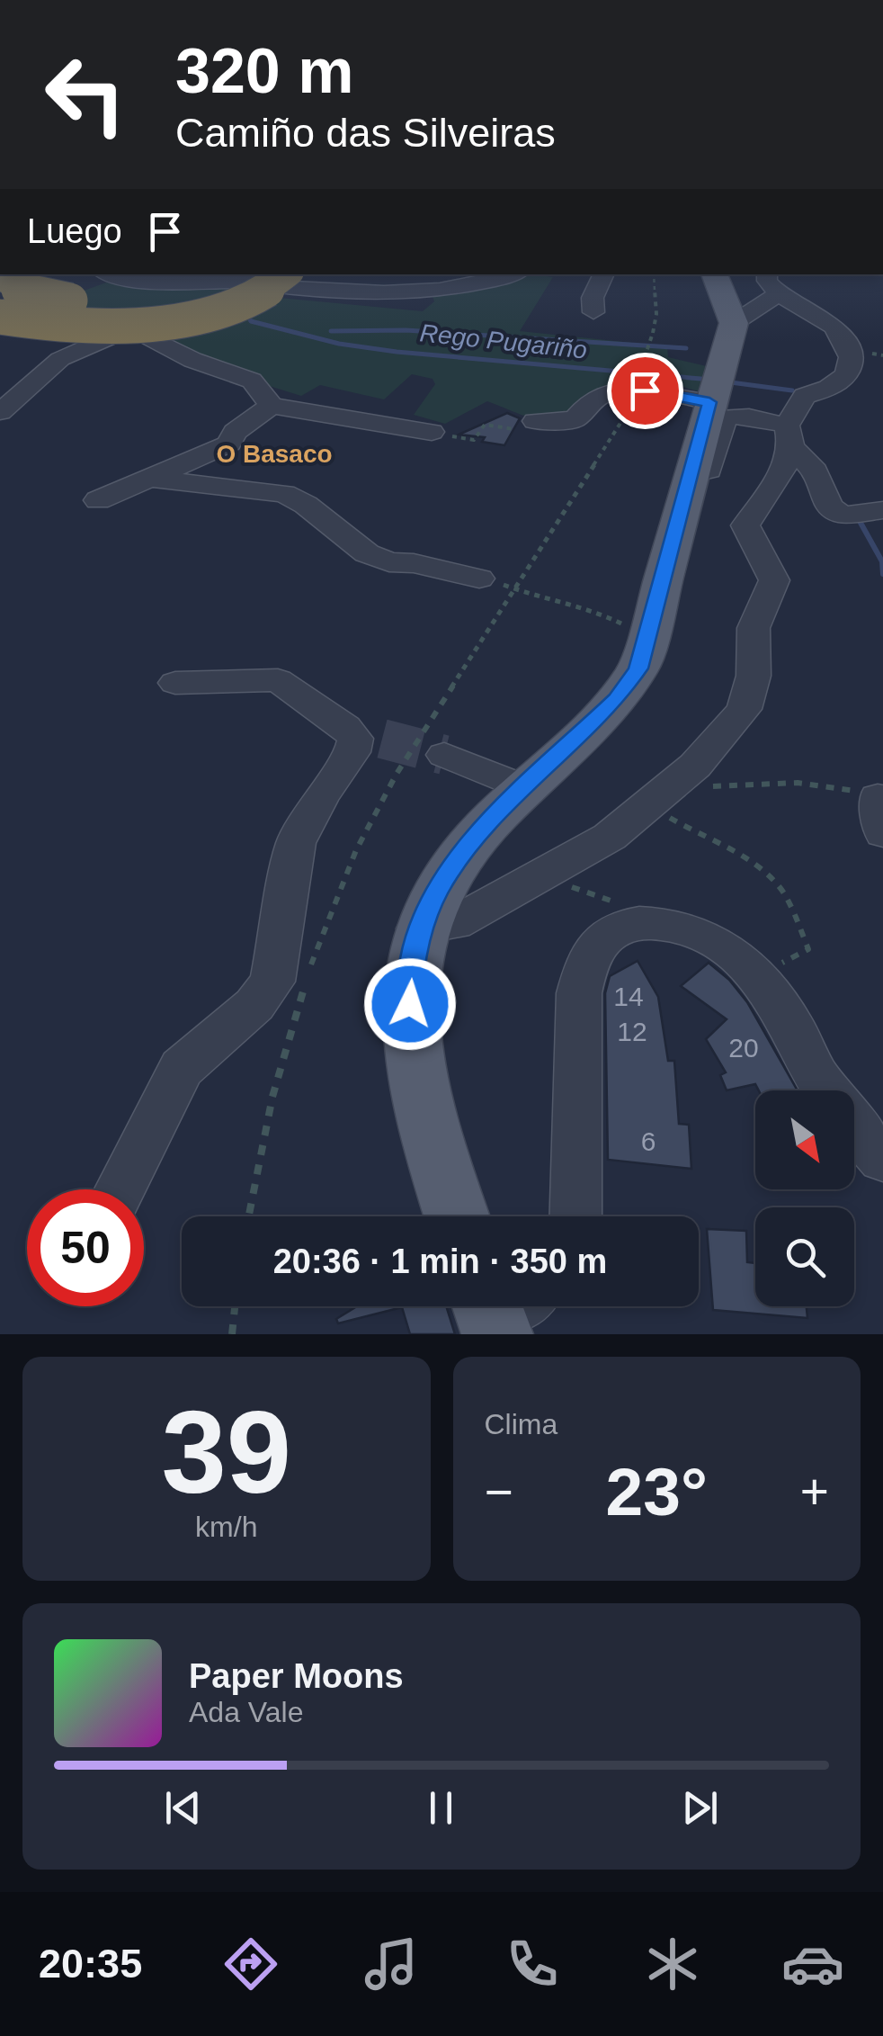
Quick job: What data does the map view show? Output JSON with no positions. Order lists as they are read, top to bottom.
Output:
{
  "districts": ["O Basaco"],
  "water": ["Rego Pugariño"],
  "house_numbers": [
    "14",
    "12",
    "20",
    "6"
  ],
  "north": "bottom right",
  "page": {
    "turn": ["320 m", "Camiño das Silveiras"],
    "then": "Luego",
    "limit": "50",
    "trip": "20:36 · 1 min · 350 m",
    "tile": [
      ["39", "km/h"],
      "Clima"
    ],
    "heat": ["−", "23°", "+"],
    "song": ["Paper Moons", "Ada Vale"],
    "tabs": "20:35"
  }
}
